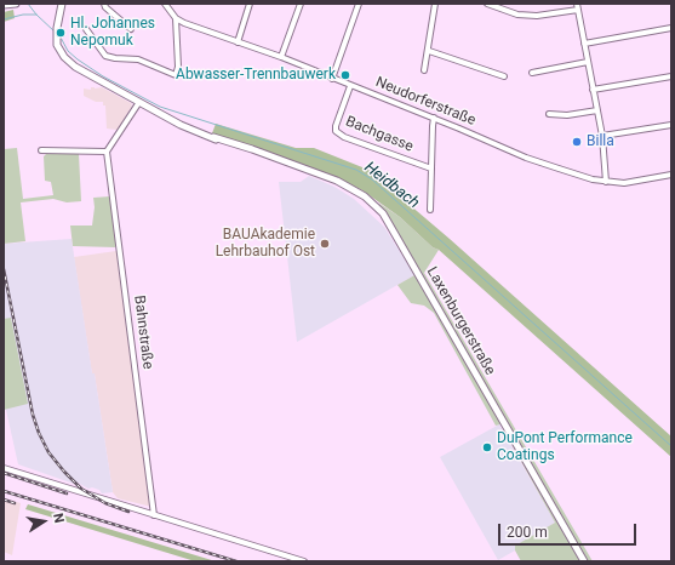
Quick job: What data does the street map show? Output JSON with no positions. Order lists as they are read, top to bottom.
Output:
{
  "streets": {
    "street": [
      "Neudorferstraße",
      "Bachgasse",
      "Laxenburgerstraße",
      "Bahnstraße"
    ]
  },
  "crossings": [
    ["Neudorferstraße", "Bachgasse"]
  ],
  "water": ["Heidbach"],
  "places": [
    "Hl. Johannes Nepomuk",
    "Abwasser-Trennbauwerk",
    "Billa",
    "BAUAkademie Lehrbauhof Ost",
    "DuPont Performance Coatings"
  ],
  "scale_bar": "200 m",
  "north": "right"
}
